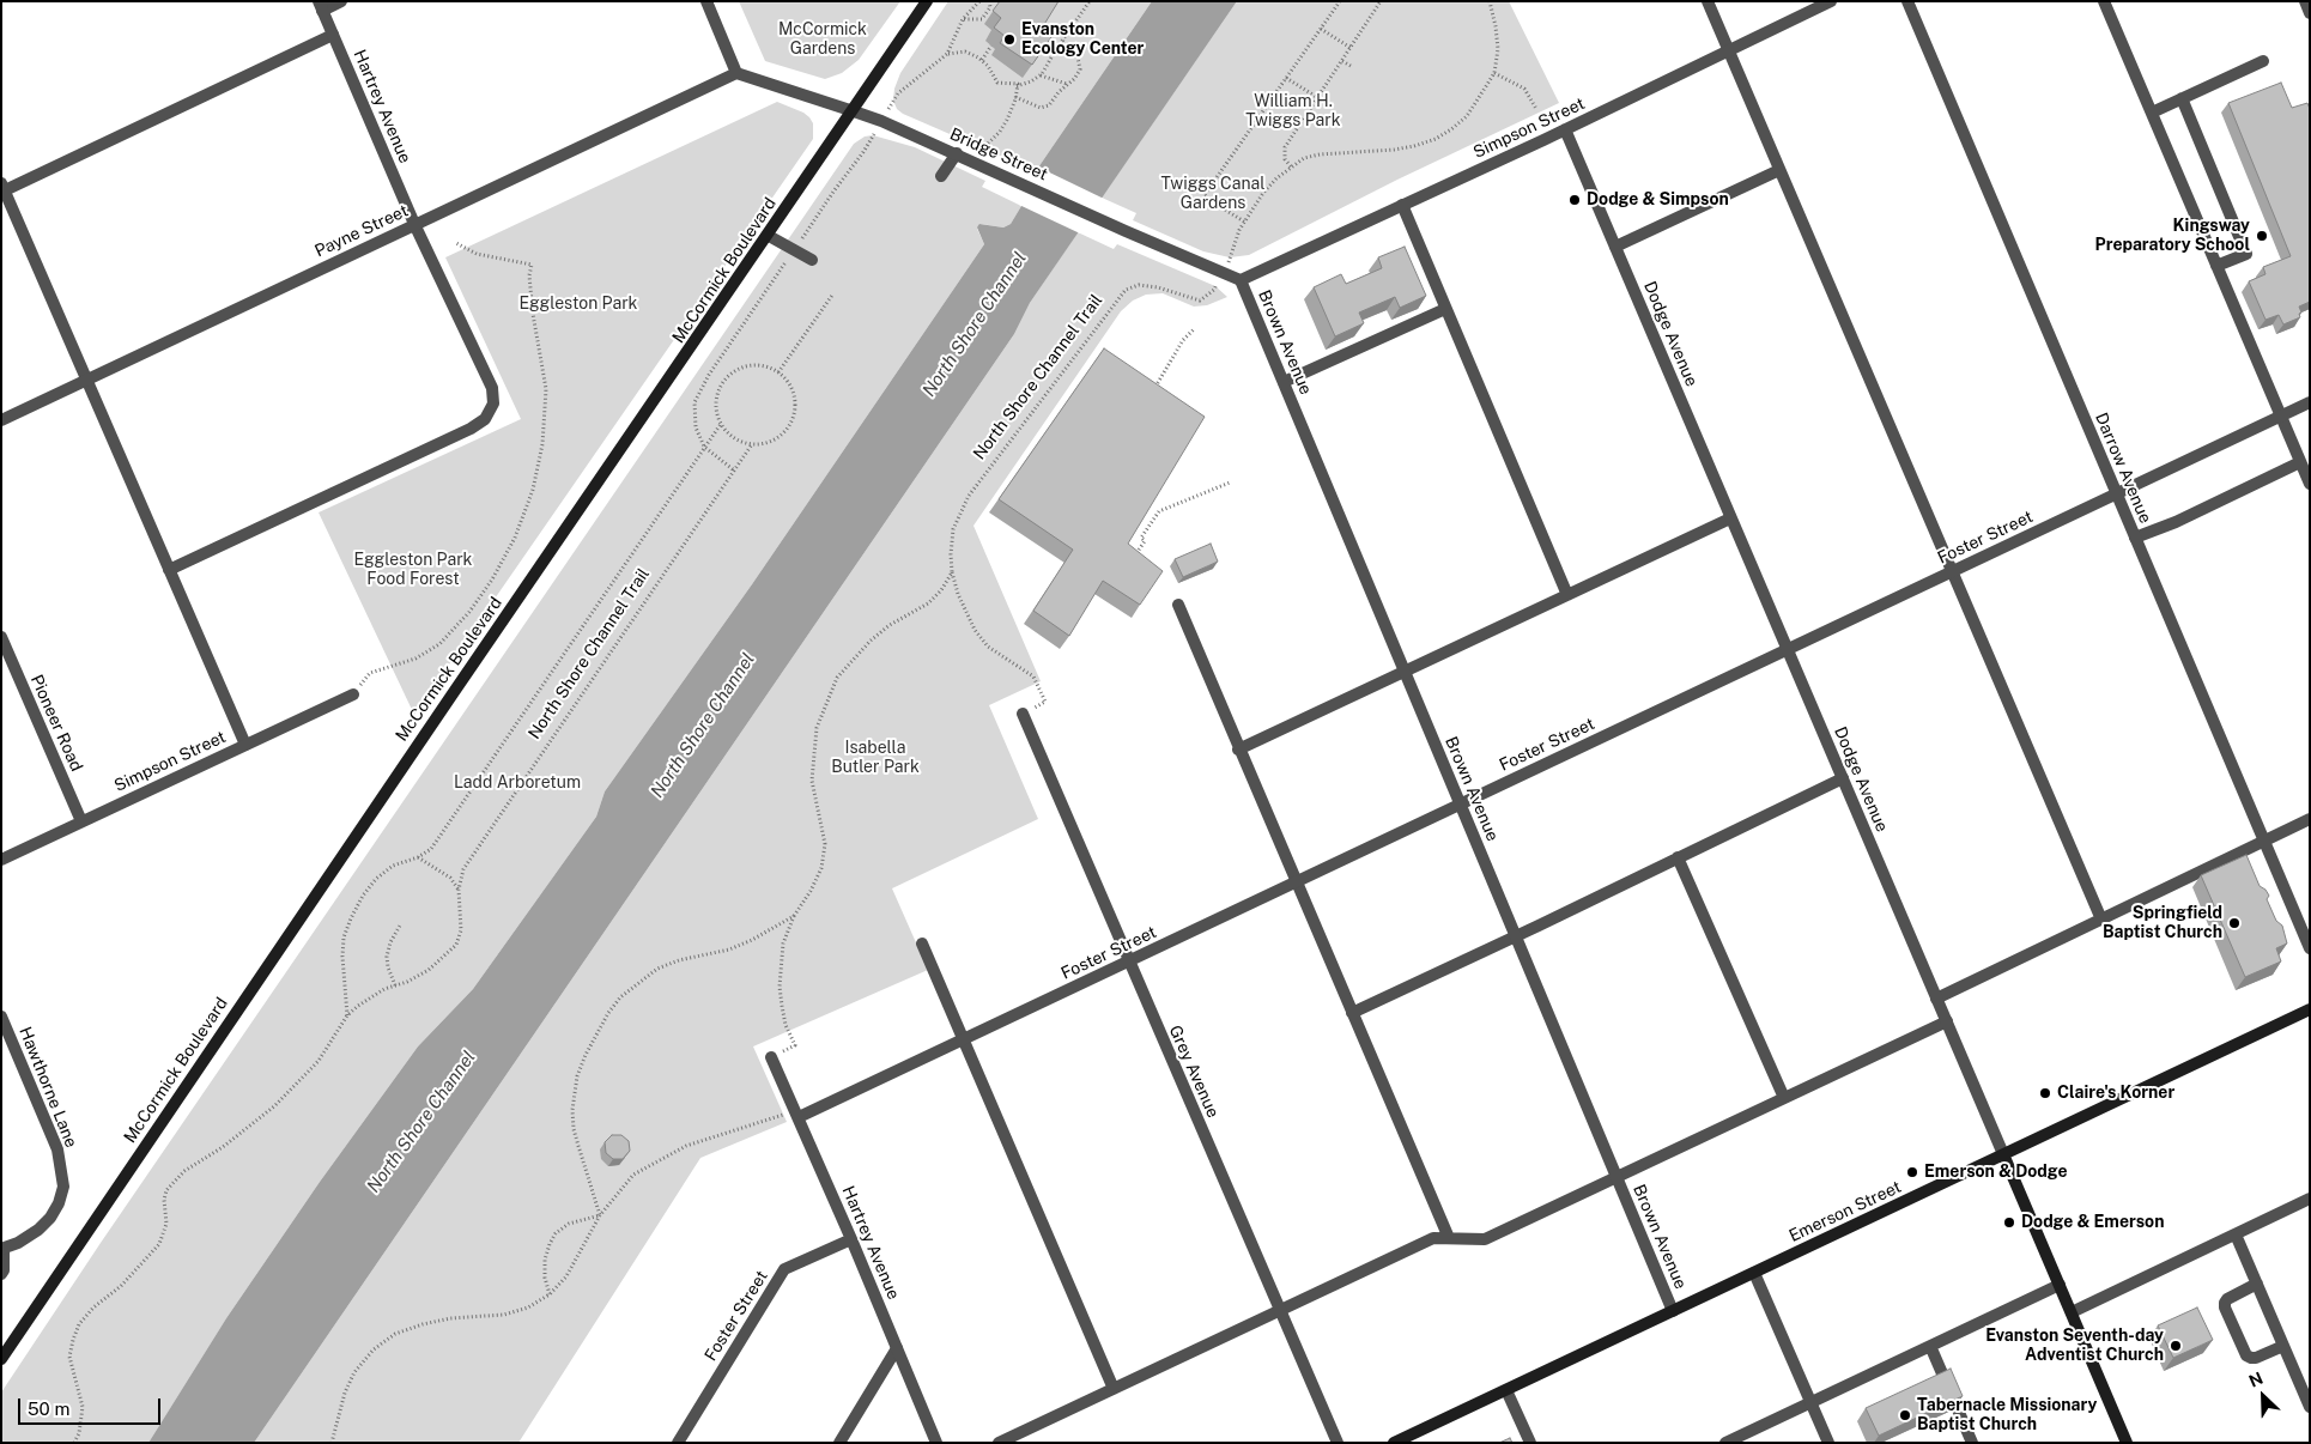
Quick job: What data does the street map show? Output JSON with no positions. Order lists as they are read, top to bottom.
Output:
{
  "streets": {
    "main road": ["McCormick Boulevard", "Dodge Avenue", "Emerson Street"],
    "street": [
      "Hartrey Avenue",
      "Simpson Street",
      "Bridge Street",
      "Payne Street",
      "Brown Avenue",
      "Darrow Avenue",
      "Foster Street",
      "Pioneer Road",
      "Grey Avenue",
      "Hawthorne Lane"
    ],
    "path": ["North Shore Channel Trail"]
  },
  "crossings": [
    ["Hartrey Avenue", "Payne Street"],
    ["Hartrey Avenue", "Foster Street"],
    ["Simpson Street", "Bridge Street"],
    ["Simpson Street", "Dodge Avenue"],
    ["Simpson Street", "Brown Avenue"],
    ["Simpson Street", "Pioneer Road"],
    ["Bridge Street", "Payne Street"],
    ["Bridge Street", "McCormick Boulevard"],
    ["Bridge Street", "Brown Avenue"],
    ["Dodge Avenue", "Foster Street"],
    ["Dodge Avenue", "Emerson Street"],
    ["Brown Avenue", "Foster Street"],
    ["Brown Avenue", "Emerson Street"],
    ["North Shore Channel Trail", "Grey Avenue"],
    ["Darrow Avenue", "Foster Street"],
    ["Foster Street", "Grey Avenue"]
  ],
  "water": ["North Shore Channel"],
  "parks": [
    "McCormick Gardens",
    "William H. Twiggs Park",
    "Twiggs Canal Gardens",
    "Eggleston Park",
    "Eggleston Park Food Forest",
    "Isabella Butler Park",
    "Ladd Arboretum"
  ],
  "places": [
    "Evanston Ecology Center",
    "Dodge & Simpson",
    "Kingsway Preparatory School",
    "Springfield Baptist Church",
    "Claire's Korner",
    "Emerson & Dodge",
    "Dodge & Emerson",
    "Evanston Seventh-day Adventist Church",
    "Tabernacle Missionary Baptist Church"
  ],
  "scale_bar": "50 m",
  "north": "top left"
}
